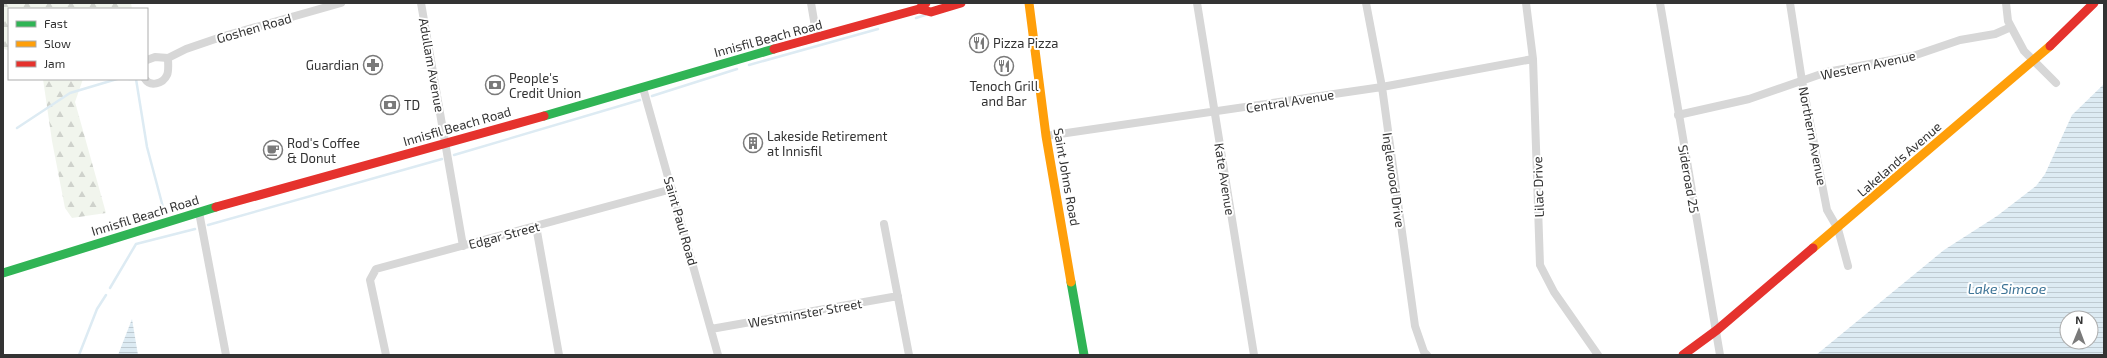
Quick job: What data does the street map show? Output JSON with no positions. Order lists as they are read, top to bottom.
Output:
{
  "streets": {
    "main road": ["Innisfil Beach Road", "Lakelands Avenue", "Saint Johns Road"],
    "street": [
      "Goshen Road",
      "Adullam Avenue",
      "Western Avenue",
      "Central Avenue",
      "Northern Avenue",
      "Kate Avenue",
      "Sideroad 25",
      "Inglewood Drive",
      "Lilac Drive",
      "Saint Paul Road",
      "Edgar Street",
      "Westminster Street"
    ]
  },
  "crossings": [
    ["Innisfil Beach Road", "Adullam Avenue"],
    ["Innisfil Beach Road", "Saint Paul Road"],
    ["Adullam Avenue", "Edgar Street"],
    ["Western Avenue", "Northern Avenue"],
    ["Western Avenue", "Sideroad 25"],
    ["Central Avenue", "Saint Johns Road"],
    ["Central Avenue", "Kate Avenue"],
    ["Central Avenue", "Inglewood Drive"],
    ["Central Avenue", "Lilac Drive"],
    ["Northern Avenue", "Lakelands Avenue"],
    ["Lakelands Avenue", "Sideroad 25"],
    ["Saint Paul Road", "Edgar Street"],
    ["Saint Paul Road", "Westminster Street"]
  ],
  "water": ["Lake Simcoe"],
  "places": {
    "restaurant": ["Pizza Pizza", "Tenoch Grill and Bar"],
    "pharmacy": ["Guardian"],
    "bank": ["People's Credit Union", "TD"],
    "building": ["Lakeside Retirement at Innisfil"],
    "cafe": ["Rod's Coffee & Donut"]
  },
  "legend": ["Fast", "Slow", "Jam"],
  "north": "top"
}
